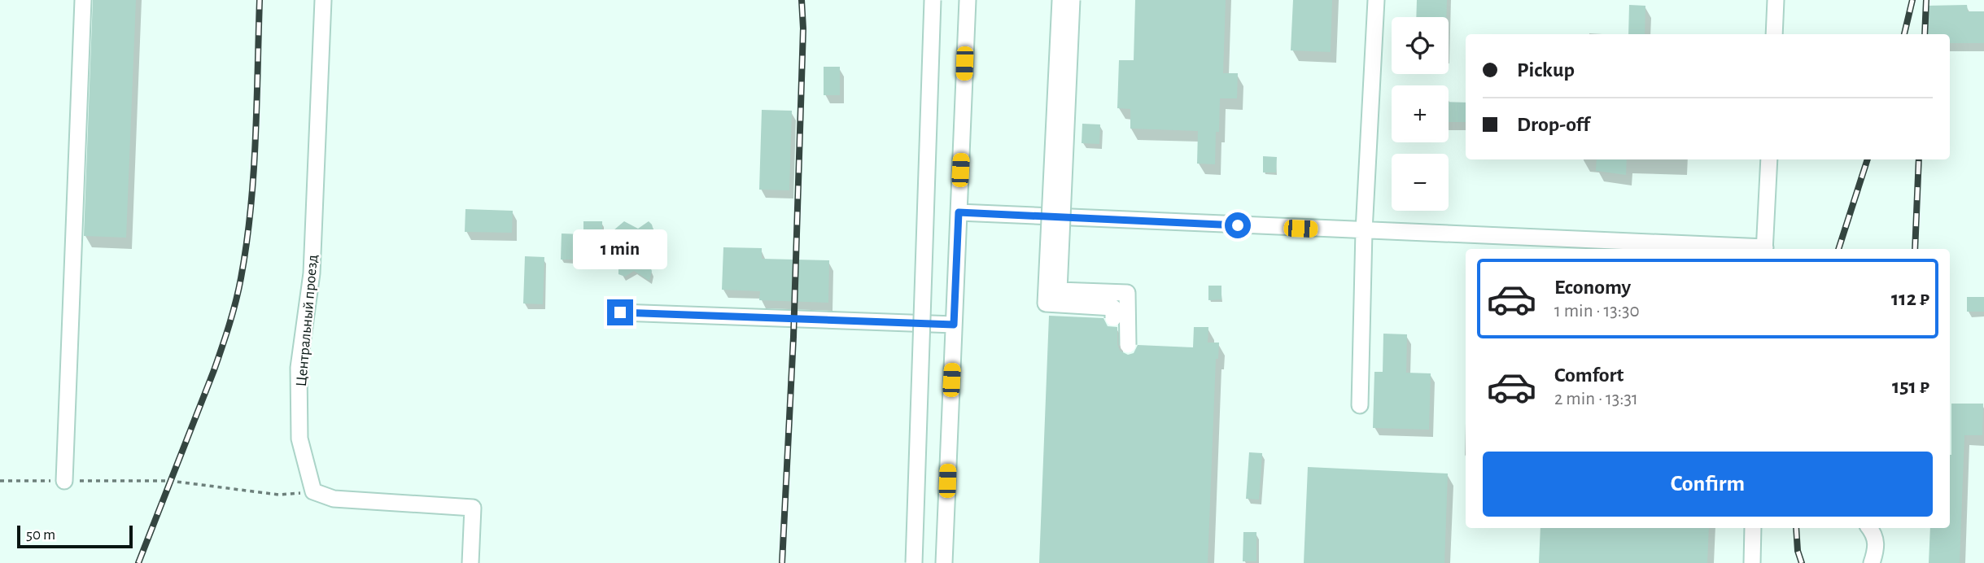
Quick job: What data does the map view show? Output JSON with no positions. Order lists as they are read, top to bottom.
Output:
{
  "streets": {
    "street": ["Центральный проезд"]
  },
  "scale_bar": "50 m",
  "page": {
    "map_buttons": ["+", "−"],
    "banner": ["Pickup", "Drop-off"],
    "bubble": "1 min",
    "list": [
      {
        "name": "Economy",
        "note": "1 min · 13:30",
        "value": "112 ₽"
      },
      {
        "name": "Comfort",
        "note": "2 min · 13:31",
        "value": "151 ₽"
      }
    ],
    "buttons": "Confirm",
    "scale": "50 m"
  }
}
